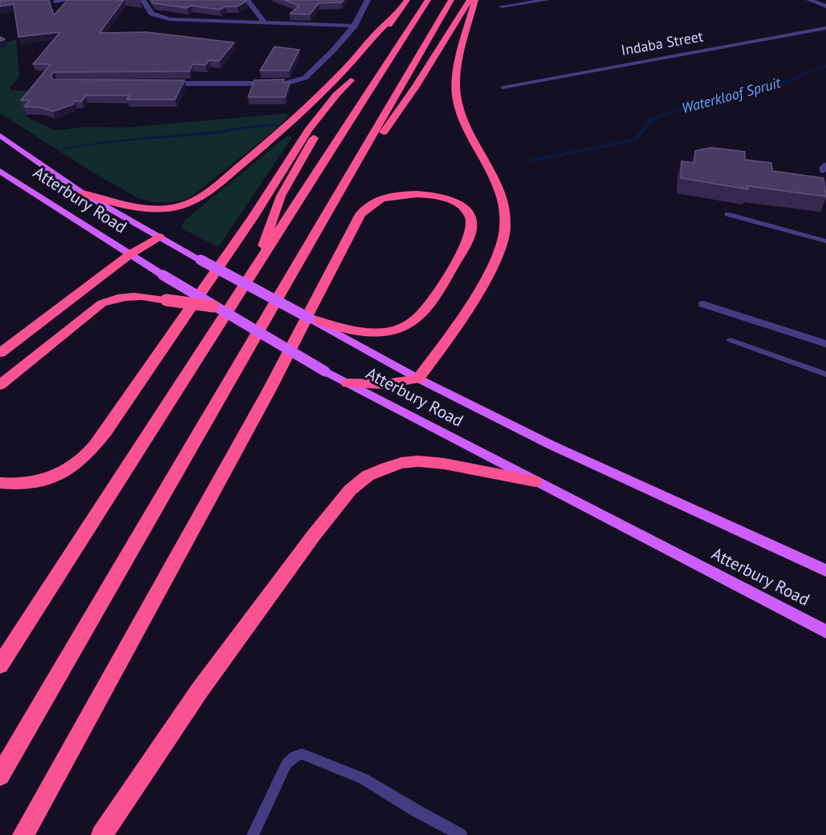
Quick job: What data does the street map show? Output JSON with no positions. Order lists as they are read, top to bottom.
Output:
{
  "streets": {
    "main road": ["Atterbury Road"],
    "street": ["Indaba Street"]
  },
  "water": ["Waterkloof Spruit"]
}
